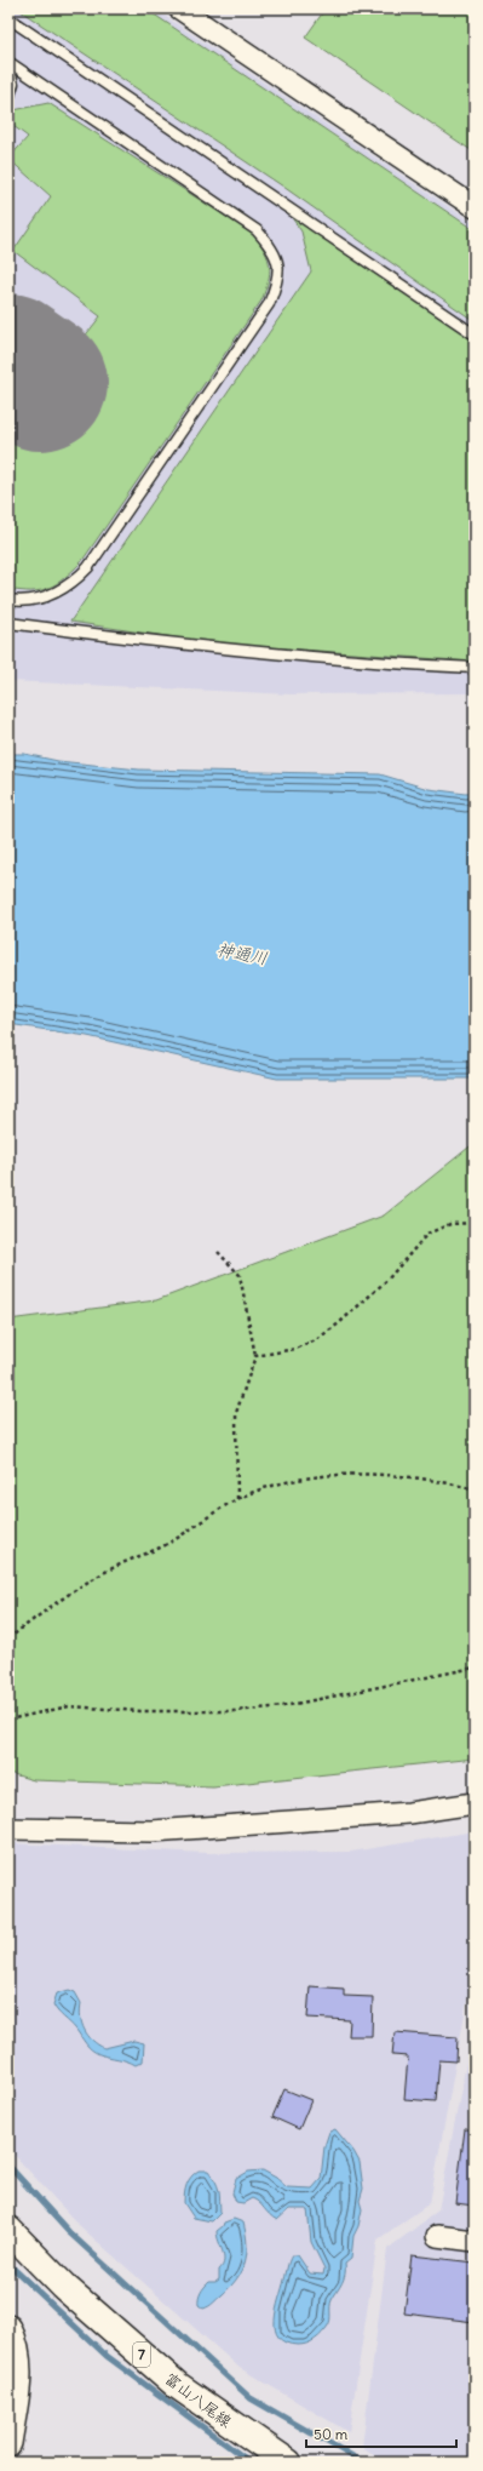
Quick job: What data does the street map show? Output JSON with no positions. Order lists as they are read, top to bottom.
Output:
{
  "streets": {
    "main road": ["7", "富山八尾線"]
  },
  "water": ["神通川"],
  "scale_bar": "50 m"
}
